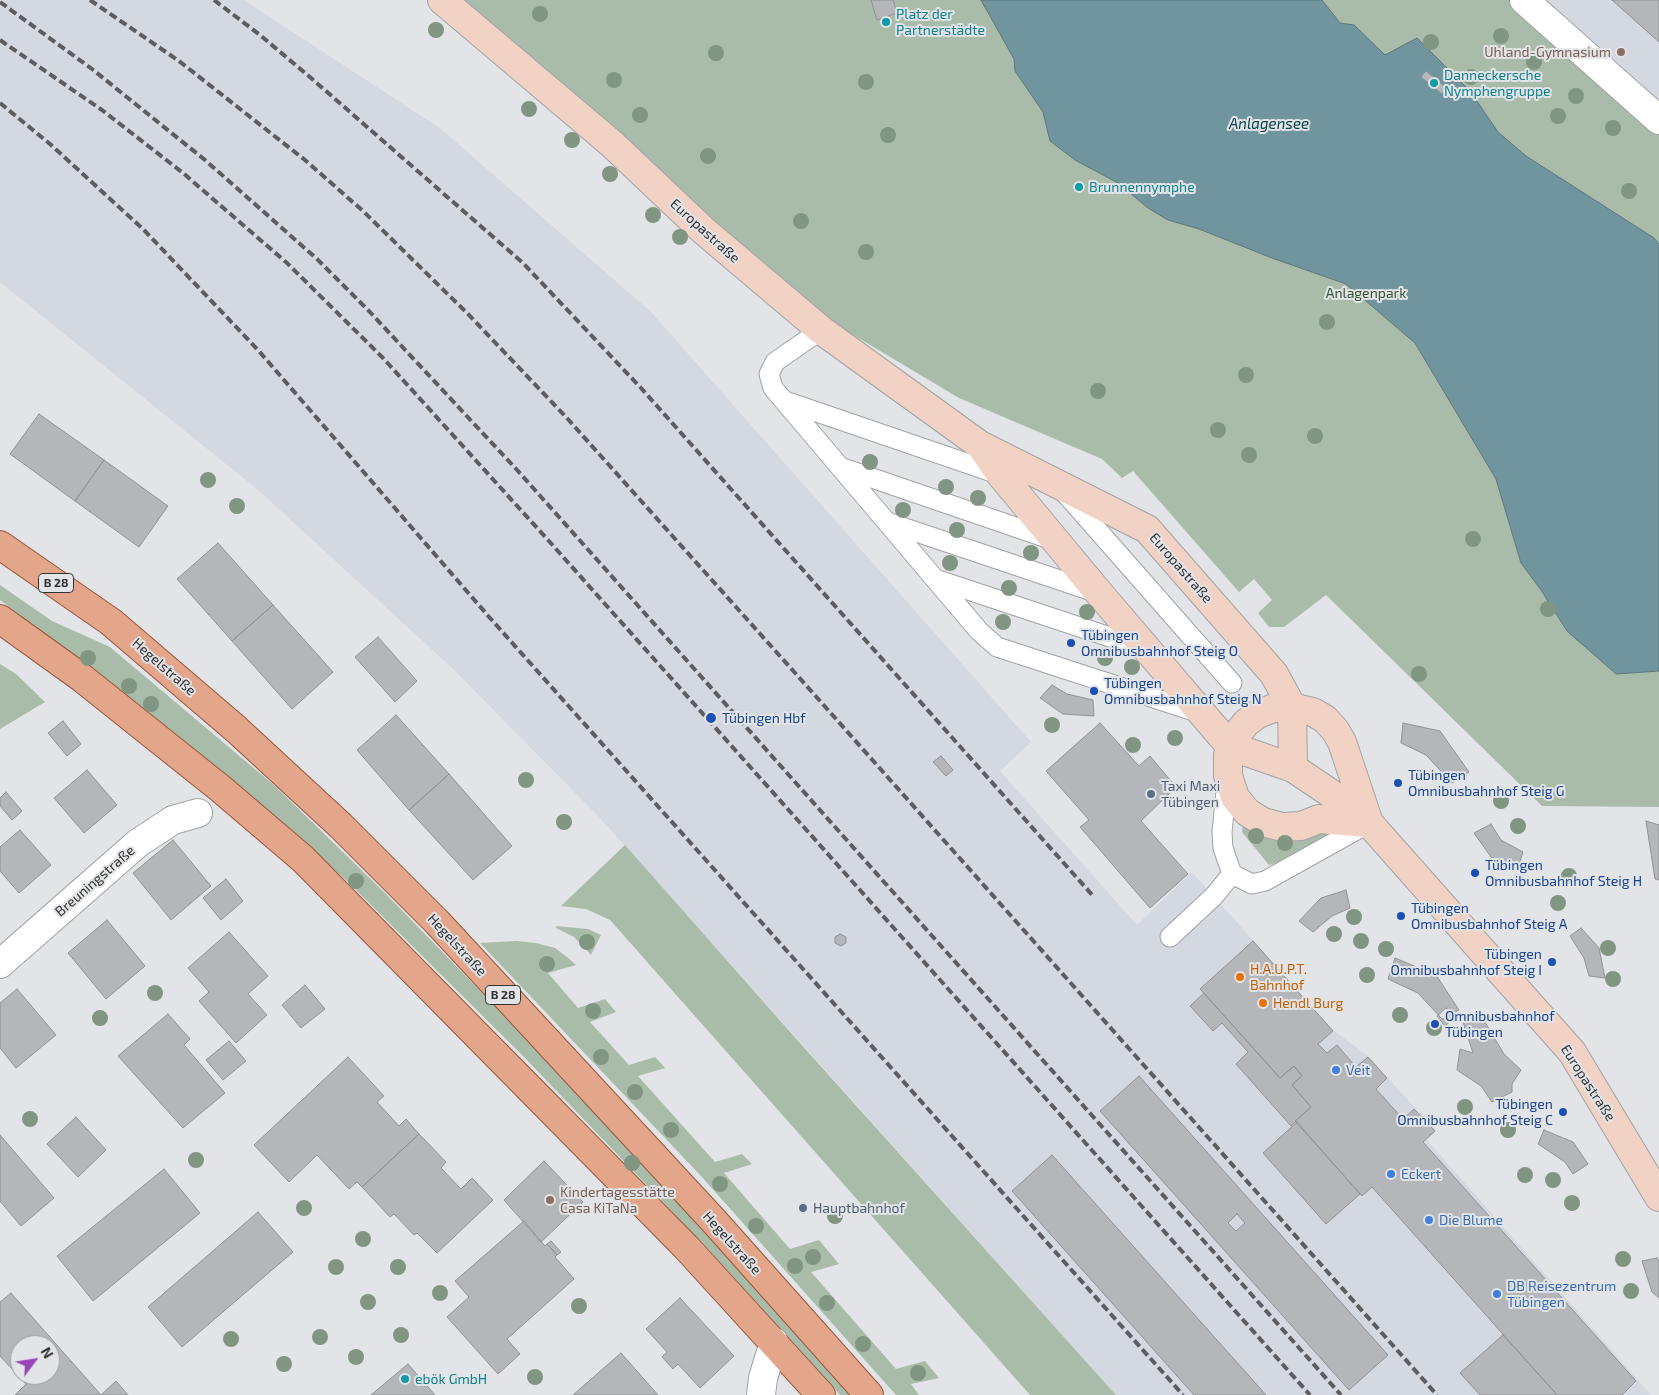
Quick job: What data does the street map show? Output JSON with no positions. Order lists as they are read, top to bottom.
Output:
{
  "streets": {
    "main road": ["B 28", "Hegelstraße"],
    "street": ["Europastraße", "Breuningstraße"]
  },
  "water": ["Anlagensee"],
  "parks": ["Anlagenpark"],
  "places": [
    "Platz der Partnerstädte",
    "Uhland-Gymnasium",
    "Danneckersche Nymphengruppe",
    "Brunnennymphe",
    "Tübingen Omnibusbahnhof Steig O",
    "Tübingen Omnibusbahnhof Steig N",
    "Tübingen Hbf",
    "Tübingen Omnibusbahnhof Steig G",
    "Taxi Maxi Tübingen",
    "Tübingen Omnibusbahnhof Steig H",
    "Tübingen Omnibusbahnhof Steig A",
    "Tübingen Omnibusbahnhof Steig I",
    "H.A.U.P.T. Bahnhof",
    "Hendl Burg",
    "Omnibusbahnhof Tübingen",
    "Veit",
    "Tübingen Omnibusbahnhof Steig C",
    "Eckert",
    "Kindertagesstätte Casa KiTaNa",
    "Hauptbahnhof",
    "Die Blume",
    "DB Reisezentrum Tübingen",
    "ebök GmbH"
  ],
  "north": "top right"
}
